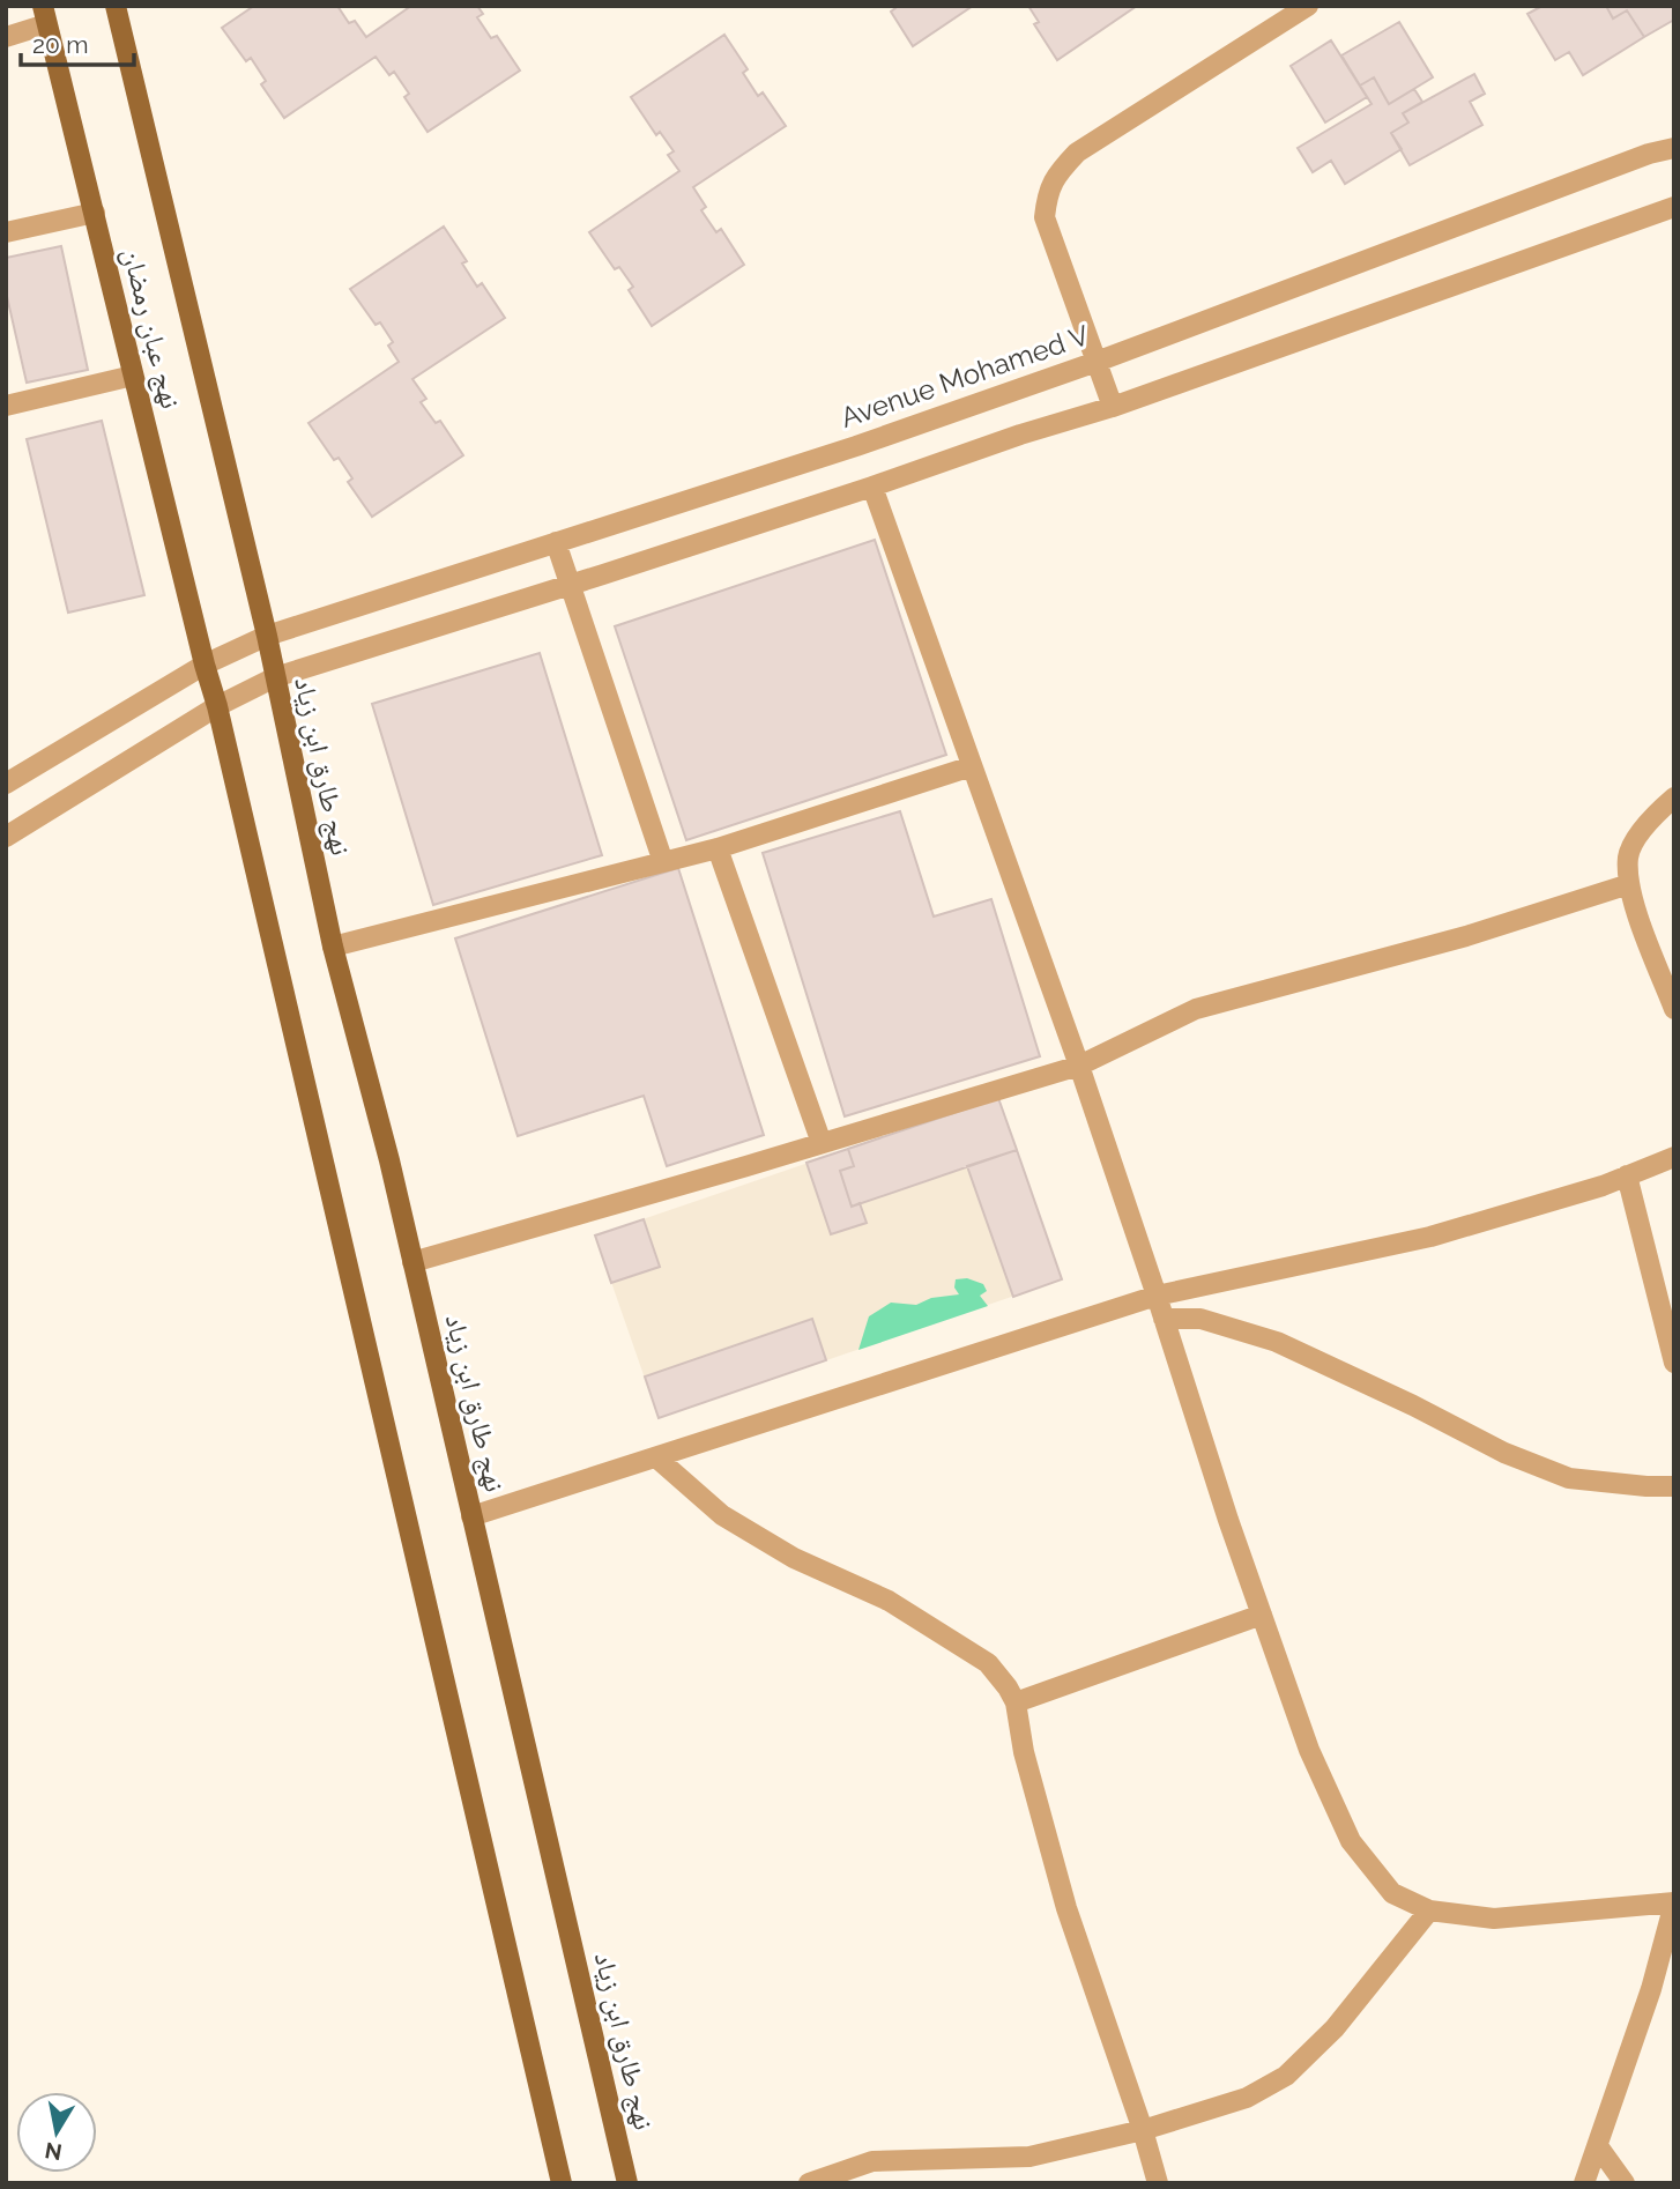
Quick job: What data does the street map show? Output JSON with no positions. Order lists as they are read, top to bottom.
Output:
{
  "streets": {
    "main road": ["نهج عبان رمضان", "نهج طارق ابن زياد"],
    "street": ["Avenue Mohamed V"]
  },
  "crossings": [
    ["نهج عبان رمضان", "Avenue Mohamed V"],
    ["نهج عبان رمضان", "نهج طارق ابن زياد"],
    ["Avenue Mohamed V", "نهج طارق ابن زياد"]
  ],
  "scale_bar": "20 m",
  "north": "bottom"
}
